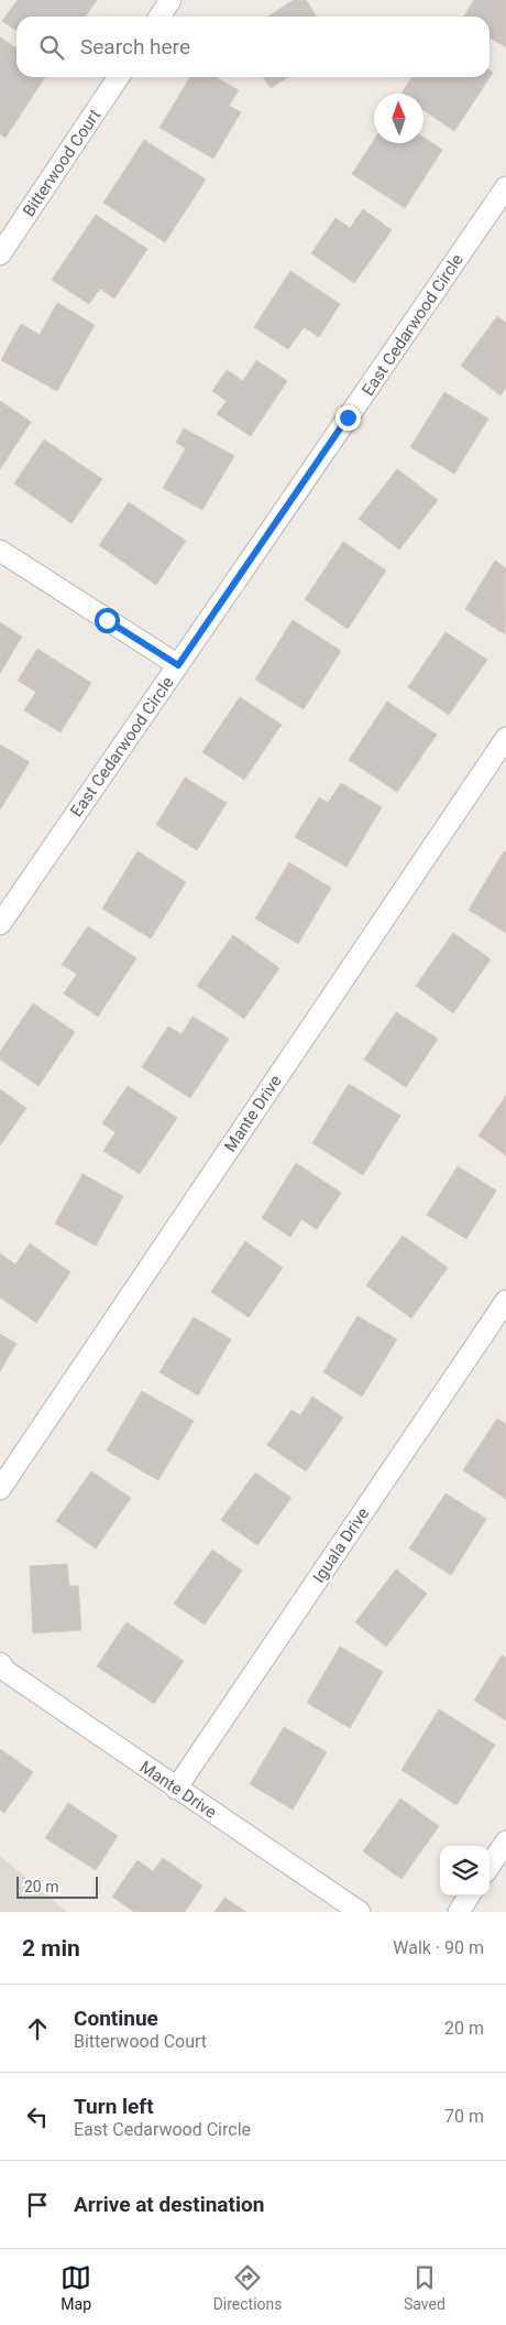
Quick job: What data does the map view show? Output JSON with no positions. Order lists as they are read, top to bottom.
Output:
{
  "streets": {
    "street": [
      "Bitterwood Court",
      "East Cedarwood Circle",
      "Mante Drive",
      "Iguala Drive"
    ]
  },
  "crossings": [
    ["Mante Drive", "Iguala Drive"]
  ],
  "scale_bar": "20 m",
  "north": "top",
  "page": {
    "search": "Search here",
    "scale": "20 m",
    "heading": ["2 min", "Walk · 90 m"],
    "list": [
      ["Continue", "Bitterwood Court", "20 m"],
      ["Turn left", "East Cedarwood Circle", "70 m"],
      "Arrive at destination"
    ],
    "nav": ["Map", "Directions", "Saved"]
  }
}
